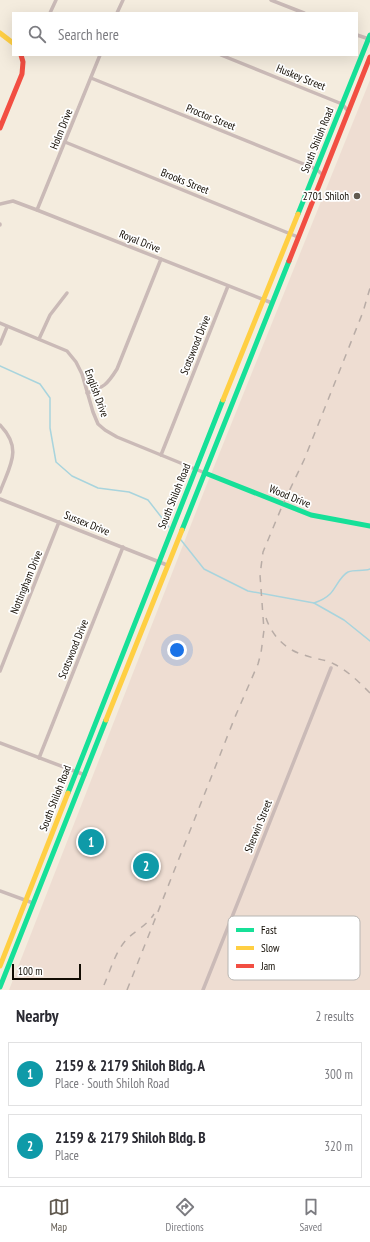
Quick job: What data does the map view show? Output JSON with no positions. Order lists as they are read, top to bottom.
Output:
{
  "streets": {
    "main road": ["South Shiloh Road", "Wood Drive"],
    "street": [
      "Huskey Street",
      "Proctor Street",
      "Holm Drive",
      "Brooks Street",
      "Royal Drive",
      "Scotswood Drive",
      "English Drive",
      "Sussex Drive",
      "Nottingham Drive",
      "Sherwin Street"
    ]
  },
  "crossings": [
    ["Huskey Street", "South Shiloh Road"],
    ["Proctor Street", "Holm Drive"],
    ["Proctor Street", "South Shiloh Road"],
    ["Holm Drive", "Brooks Street"],
    ["Holm Drive", "Royal Drive"],
    ["South Shiloh Road", "Brooks Street"],
    ["South Shiloh Road", "Royal Drive"],
    ["South Shiloh Road", "English Drive"],
    ["South Shiloh Road", "Wood Drive"],
    ["South Shiloh Road", "Sussex Drive"],
    ["Royal Drive", "Scotswood Drive"],
    ["Scotswood Drive", "English Drive"],
    ["Scotswood Drive", "Sussex Drive"],
    ["English Drive", "Wood Drive"],
    ["Sussex Drive", "Nottingham Drive"]
  ],
  "places": ["2701 Shiloh"],
  "legend": ["Fast", "Slow", "Jam"],
  "scale_bar": "100 m",
  "page": {
    "search": "Search here",
    "pins": ["1", "2"],
    "scale": "100 m",
    "heading": ["Nearby", "2 results"],
    "list": [
      {
        "mark": "1",
        "name": "2159 & 2179 Shiloh Bldg. A",
        "note": "Place · South Shiloh Road",
        "value": "300 m"
      },
      {
        "mark": "2",
        "name": "2159 & 2179 Shiloh Bldg. B",
        "note": "Place",
        "value": "320 m"
      }
    ],
    "nav": ["Map", "Directions", "Saved"]
  }
}
